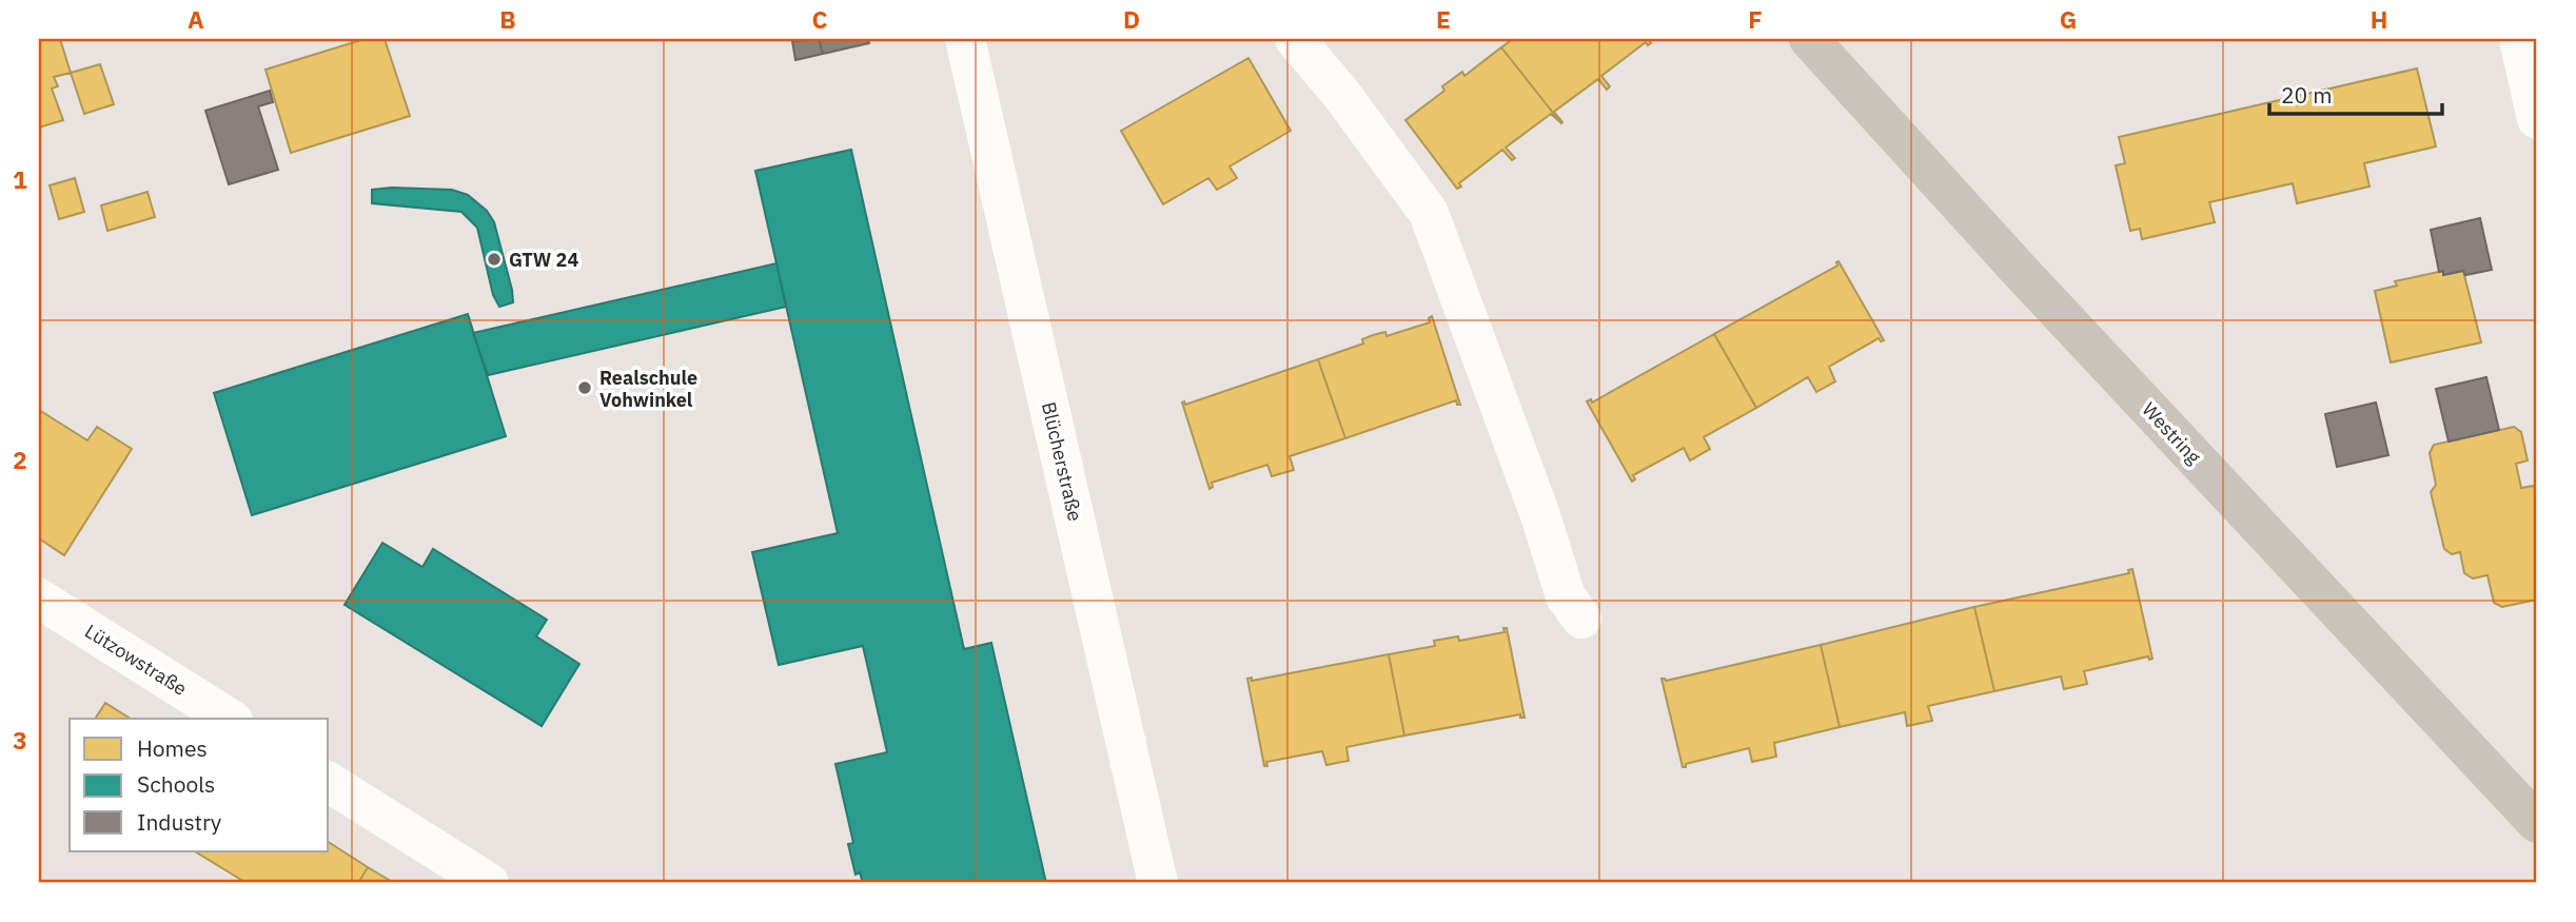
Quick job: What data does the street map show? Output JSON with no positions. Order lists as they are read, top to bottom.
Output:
{
  "streets": {
    "main road": ["Westring"],
    "street": ["Blücherstraße", "Lützowstraße"]
  },
  "places": ["GTW 24", "Realschule Vohwinkel"],
  "legend": ["Homes", "Schools", "Industry"],
  "scale_bar": "20 m",
  "grid": {
    "columns": [
      "A",
      "B",
      "C",
      "D",
      "E",
      "F",
      "G",
      "H"
    ],
    "rows": ["1", "2", "3"]
  }
}
